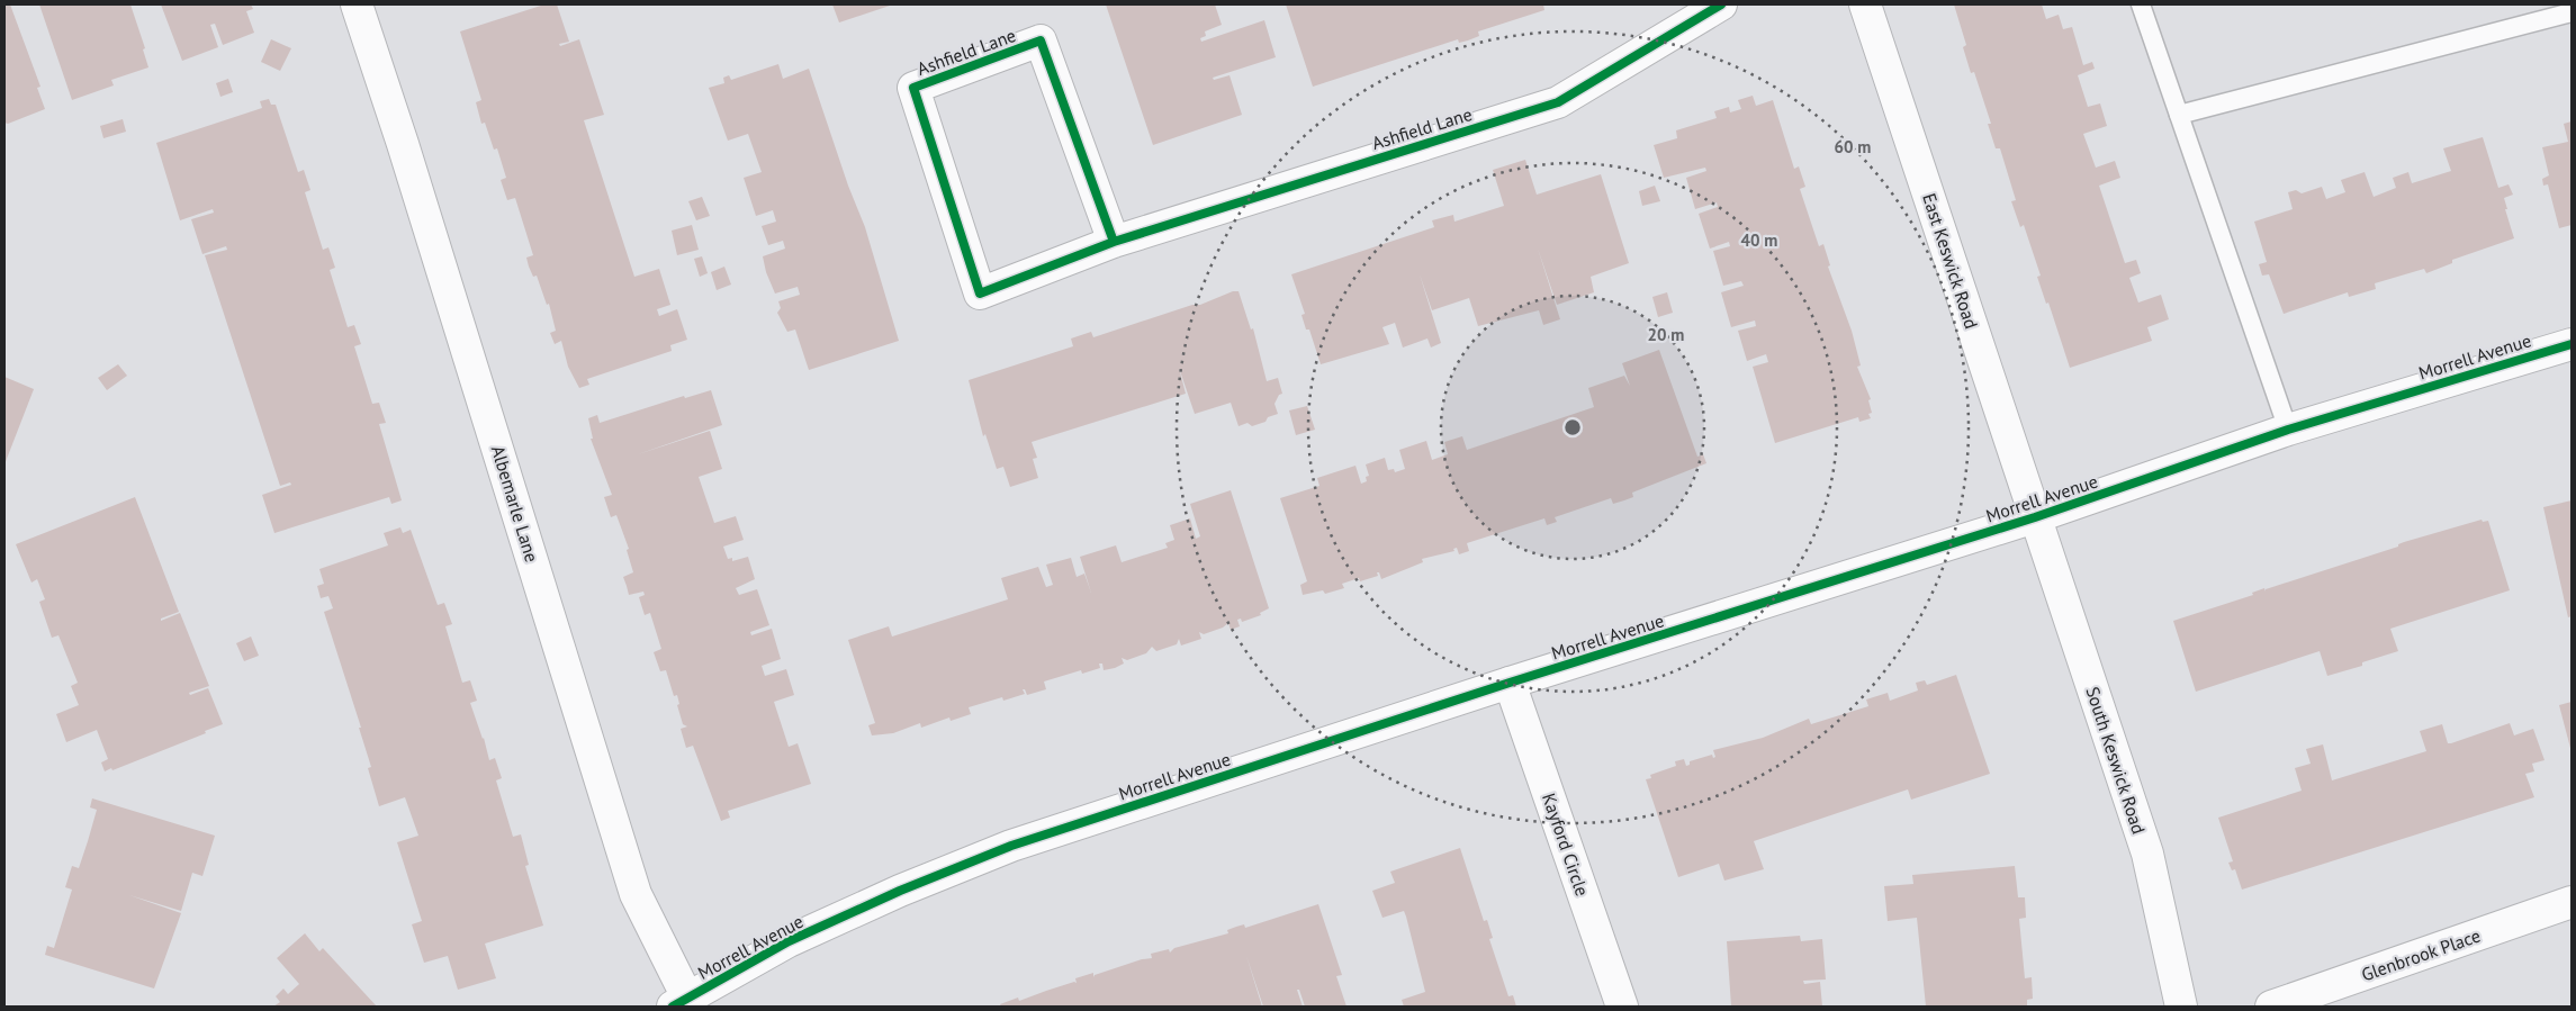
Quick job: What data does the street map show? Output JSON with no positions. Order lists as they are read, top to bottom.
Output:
{
  "streets": {
    "street": [
      "Ashfield Lane",
      "East Keswick Road",
      "Morrell Avenue",
      "Albemarle Lane",
      "South Keswick Road",
      "Kayford Circle",
      "Glenbrook Place"
    ]
  },
  "crossings": [
    ["East Keswick Road", "Morrell Avenue"],
    ["East Keswick Road", "South Keswick Road"],
    ["Morrell Avenue", "Albemarle Lane"],
    ["Morrell Avenue", "South Keswick Road"],
    ["Morrell Avenue", "Kayford Circle"]
  ],
  "rings": ["60 m", "40 m", "20 m"]
}
